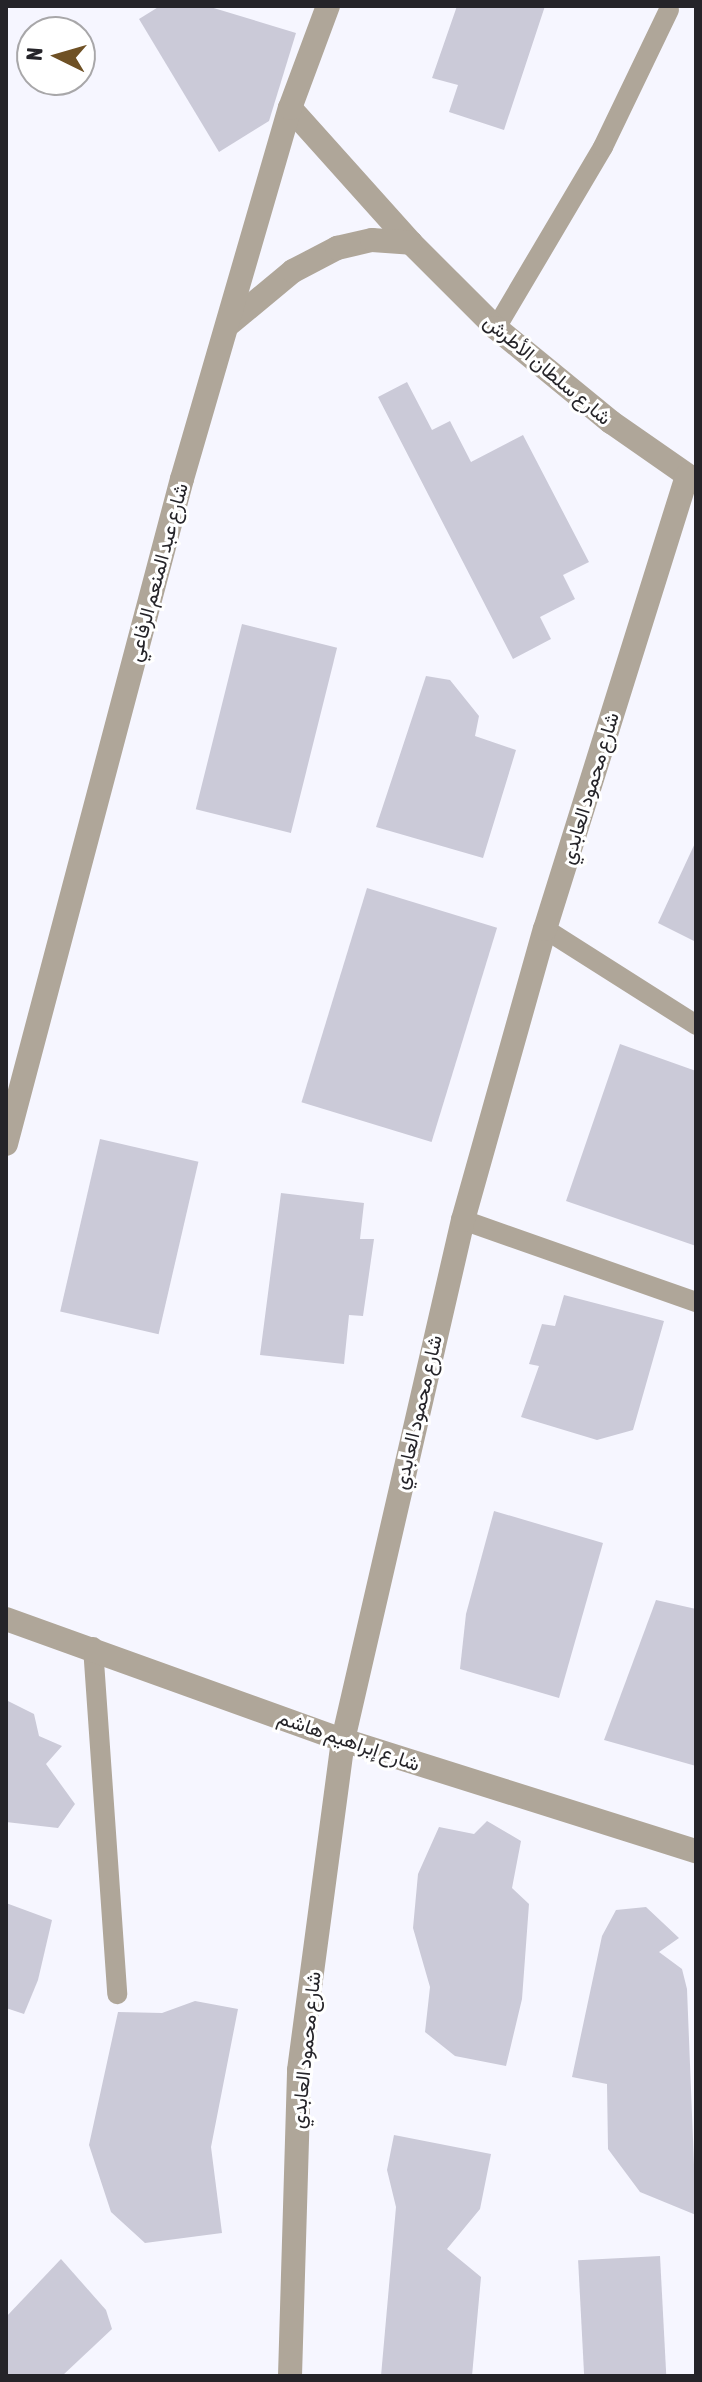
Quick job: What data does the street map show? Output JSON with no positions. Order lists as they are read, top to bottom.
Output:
{
  "streets": {
    "street": [
      "شارع سلطان الأطرش",
      "شارع عبد المنعم الرفاعي",
      "شارع محمود العابدي",
      "شارع إبراهيم هاشم"
    ]
  },
  "crossings": [
    ["شارع سلطان الأطرش", "شارع عبد المنعم الرفاعي"],
    ["شارع سلطان الأطرش", "شارع محمود العابدي"],
    ["شارع محمود العابدي", "شارع إبراهيم هاشم"]
  ],
  "north": "left"
}
